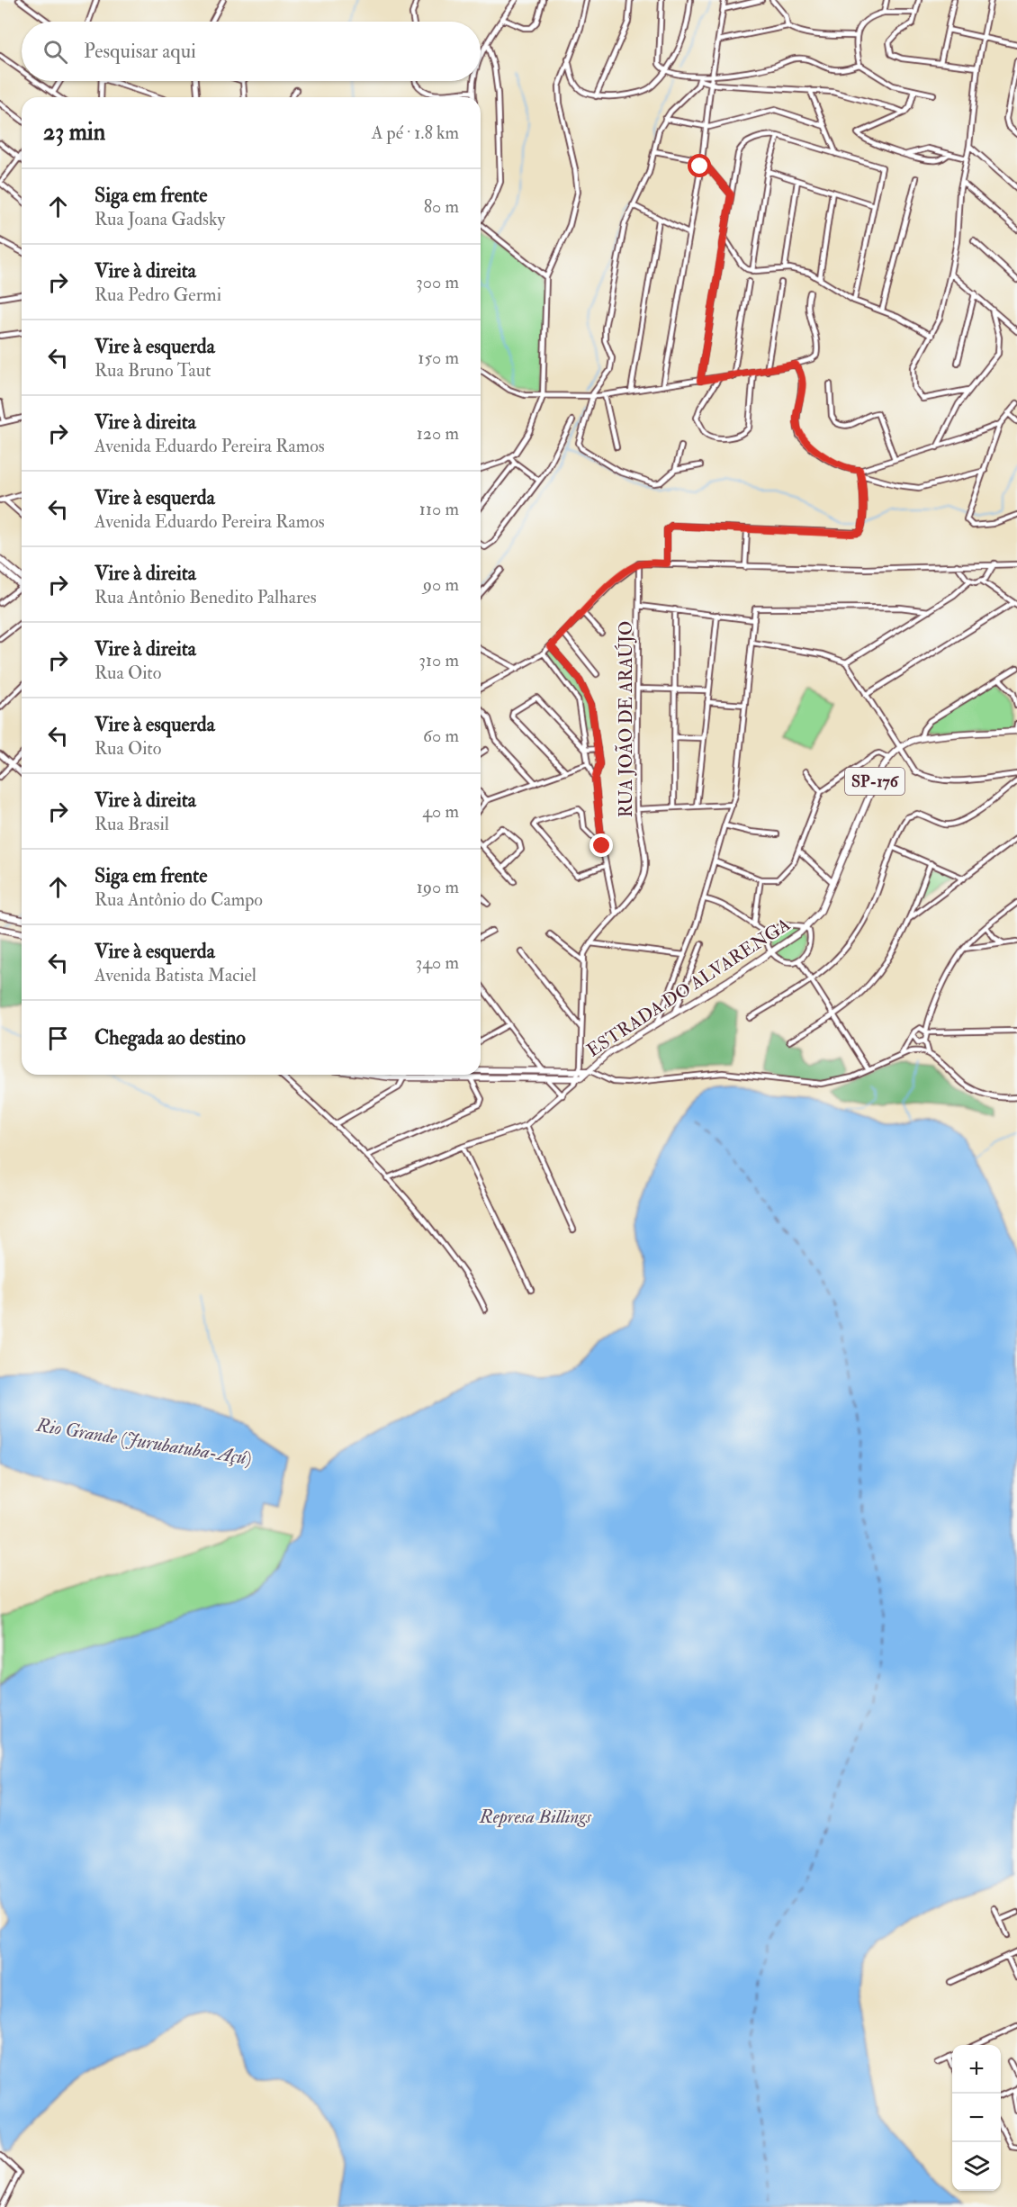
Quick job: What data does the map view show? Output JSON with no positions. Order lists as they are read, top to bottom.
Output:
{
  "streets": {
    "main road": ["SP-176", "ESTRADA DO ALVARENGA"],
    "street": ["RUA JOÃO DE ARAÚJO"]
  },
  "crossings": [
    ["RUA JOÃO DE ARAÚJO", "ESTRADA DO ALVARENGA"]
  ],
  "water": ["Rio Grande (Jurubatuba-Açú)", "Represa Billings"],
  "page": {
    "search": "Pesquisar aqui",
    "heading": ["23 min", "A pé · 1.8 km"],
    "list": [
      ["Siga em frente", "Rua Joana Gadsky", "80 m"],
      ["Vire à direita", "Rua Pedro Germi", "300 m"],
      ["Vire à esquerda", "Rua Bruno Taut", "150 m"],
      ["Vire à direita", "Avenida Eduardo Pereira Ramos", "120 m"],
      ["Vire à esquerda", "Avenida Eduardo Pereira Ramos", "110 m"],
      ["Vire à direita", "Rua Antônio Benedito Palhares", "90 m"],
      ["Vire à direita", "Rua Oito", "310 m"],
      ["Vire à esquerda", "Rua Oito", "60 m"],
      ["Vire à direita", "Rua Brasil", "40 m"],
      ["Siga em frente", "Rua Antônio do Campo", "190 m"],
      ["Vire à esquerda", "Avenida Batista Maciel", "340 m"],
      "Chegada ao destino"
    ],
    "map_buttons": ["+", "−"]
  }
}
